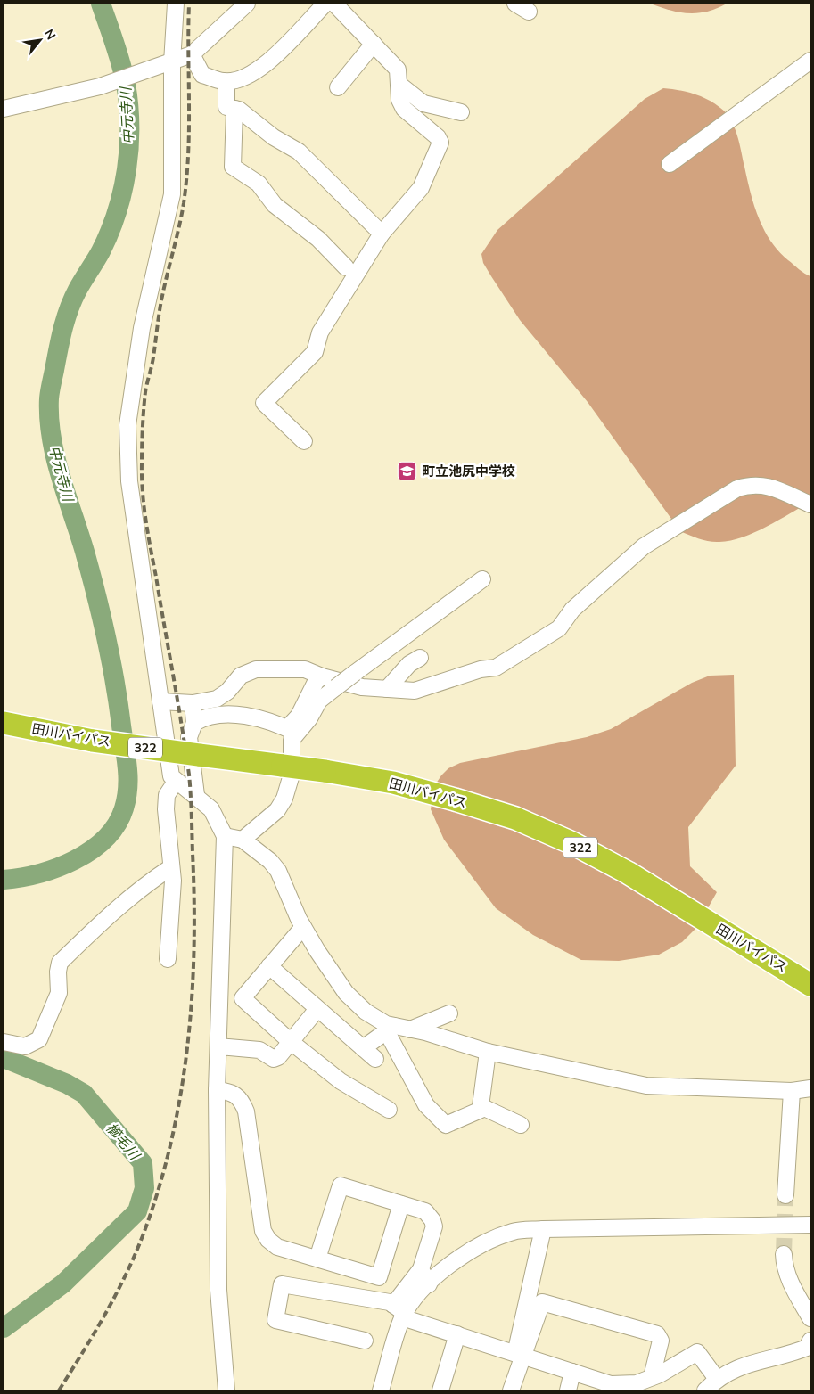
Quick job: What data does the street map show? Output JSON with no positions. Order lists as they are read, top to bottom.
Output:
{
  "streets": {
    "highway": ["田川バイパス", "322"]
  },
  "water": ["中元寺川", "櫛毛川"],
  "places": {
    "school or university": ["町立池尻中学校"]
  },
  "north": "top right"
}
